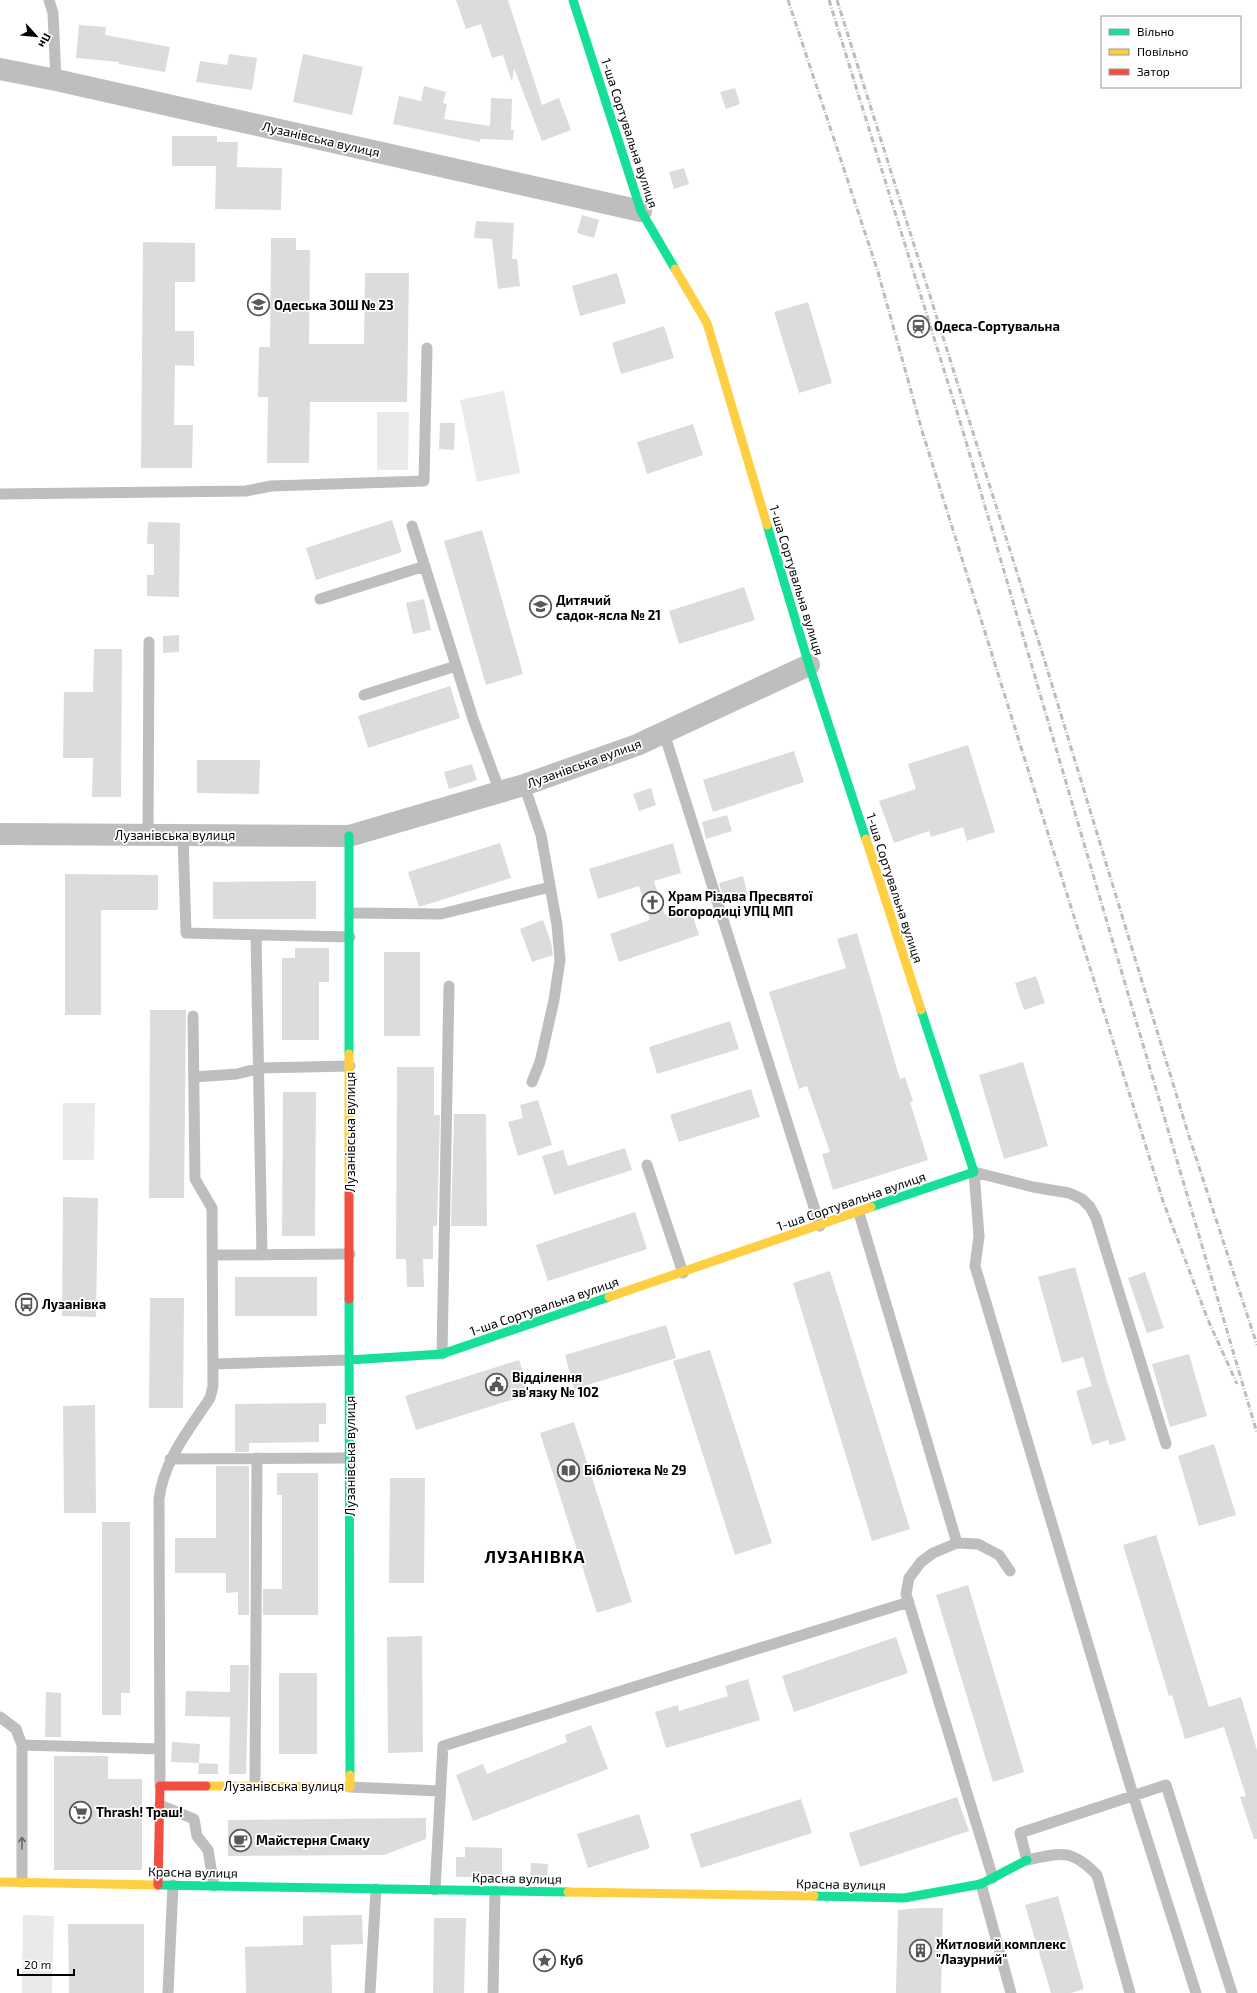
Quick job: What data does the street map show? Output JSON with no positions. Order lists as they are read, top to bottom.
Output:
{
  "streets": {
    "street": ["1-ша Сортувальна вулиця", "Лузанівська вулиця", "Красна вулиця"]
  },
  "crossings": [
    ["1-ша Сортувальна вулиця", "Лузанівська вулиця"]
  ],
  "districts": ["ЛУЗАНІВКА"],
  "places": {
    "school or university": ["Одеська ЗОШ № 23", "Дитячий садок-ясла № 21"],
    "station": ["Одеса-Сортувальна"],
    "church": ["Храм Різдва Пресвятої Богородиці УПЦ МП"],
    "bus stop": ["Лузанівка"],
    "public building": ["Відділення зв'язку № 102"],
    "library": ["Бібліотека № 29"],
    "supermarket": ["Thrash! Траш!"],
    "cafe": ["Майстерня Смаку"],
    "building": ["Житловий комплекс \"Лазурний\""],
    "place": ["Куб"]
  },
  "legend": ["Вільно", "Повільно", "Затор"],
  "scale_bar": "20 m",
  "north": "bottom right"
}
